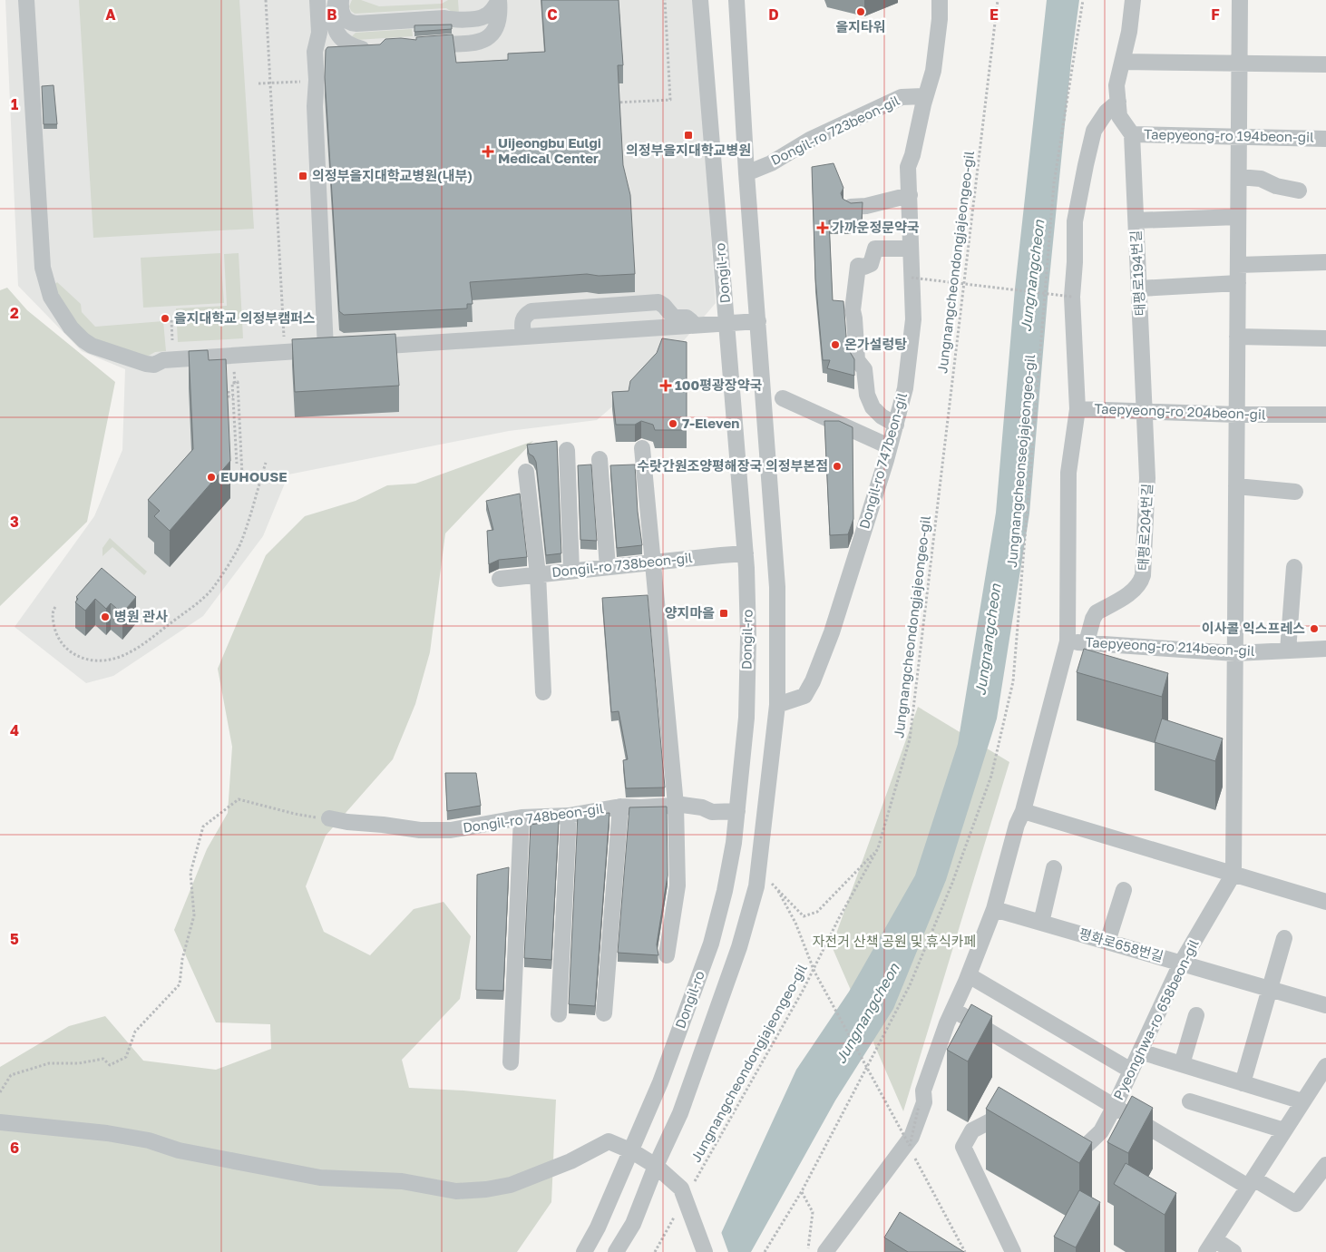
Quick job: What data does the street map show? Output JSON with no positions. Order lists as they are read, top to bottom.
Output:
{
  "streets": {
    "street": [
      "Dongil-ro 723beon-gil",
      "Taepyeong-ro 194beon-gil",
      "Dongil-ro",
      "태평로194번길",
      "Taepyeong-ro 204beon-gil",
      "Dongil-ro 747beon-gil",
      "태평로204번길",
      "Dongil-ro 738beon-gil",
      "Taepyeong-ro 214beon-gil",
      "Dongil-ro 748beon-gil",
      "평화로658번길",
      "Pyeonghwa-ro 658beon-gil"
    ],
    "path": ["Jungnangcheondongjajeongeo-gil", "Jungnangcheonseojajeongeo-gil"]
  },
  "crossings": [
    ["Dongil-ro 723beon-gil", "Dongil-ro"],
    ["Dongil-ro 723beon-gil", "Dongil-ro 747beon-gil"],
    ["Taepyeong-ro 194beon-gil", "태평로194번길"],
    ["Dongil-ro", "Dongil-ro 747beon-gil"],
    ["Dongil-ro", "Dongil-ro 738beon-gil"],
    ["Dongil-ro", "Dongil-ro 748beon-gil"],
    ["태평로194번길", "Taepyeong-ro 204beon-gil"],
    ["태평로194번길", "태평로204번길"],
    ["Taepyeong-ro 204beon-gil", "태평로204번길"],
    ["Taepyeong-ro 204beon-gil", "Taepyeong-ro 214beon-gil"],
    ["Taepyeong-ro 204beon-gil", "평화로658번길"],
    ["태평로204번길", "Taepyeong-ro 214beon-gil"],
    ["평화로658번길", "Pyeonghwa-ro 658beon-gil"]
  ],
  "water": ["Jungnangcheon"],
  "parks": ["자전거 산책 공원 및 휴식카페"],
  "places": {
    "other": [
      "을지타워",
      "을지대학교 의정부캠퍼스",
      "온가설렁탕",
      "7-Eleven",
      "수랏간원조양평해장국 의정부본점",
      "EUHOUSE",
      "병원 관사",
      "이사콜 익스프레스"
    ],
    "transit": ["의정부을지대학교병원", "의정부을지대학교병원(내부)", "양지마을"],
    "health": ["Uijeongbu Eulgi Medical Center", "가까운정문약국", "100평광장약국"]
  },
  "grid": {
    "columns": [
      "A",
      "B",
      "C",
      "D",
      "E",
      "F"
    ],
    "rows": [
      "1",
      "2",
      "3",
      "4",
      "5",
      "6"
    ]
  }
}
